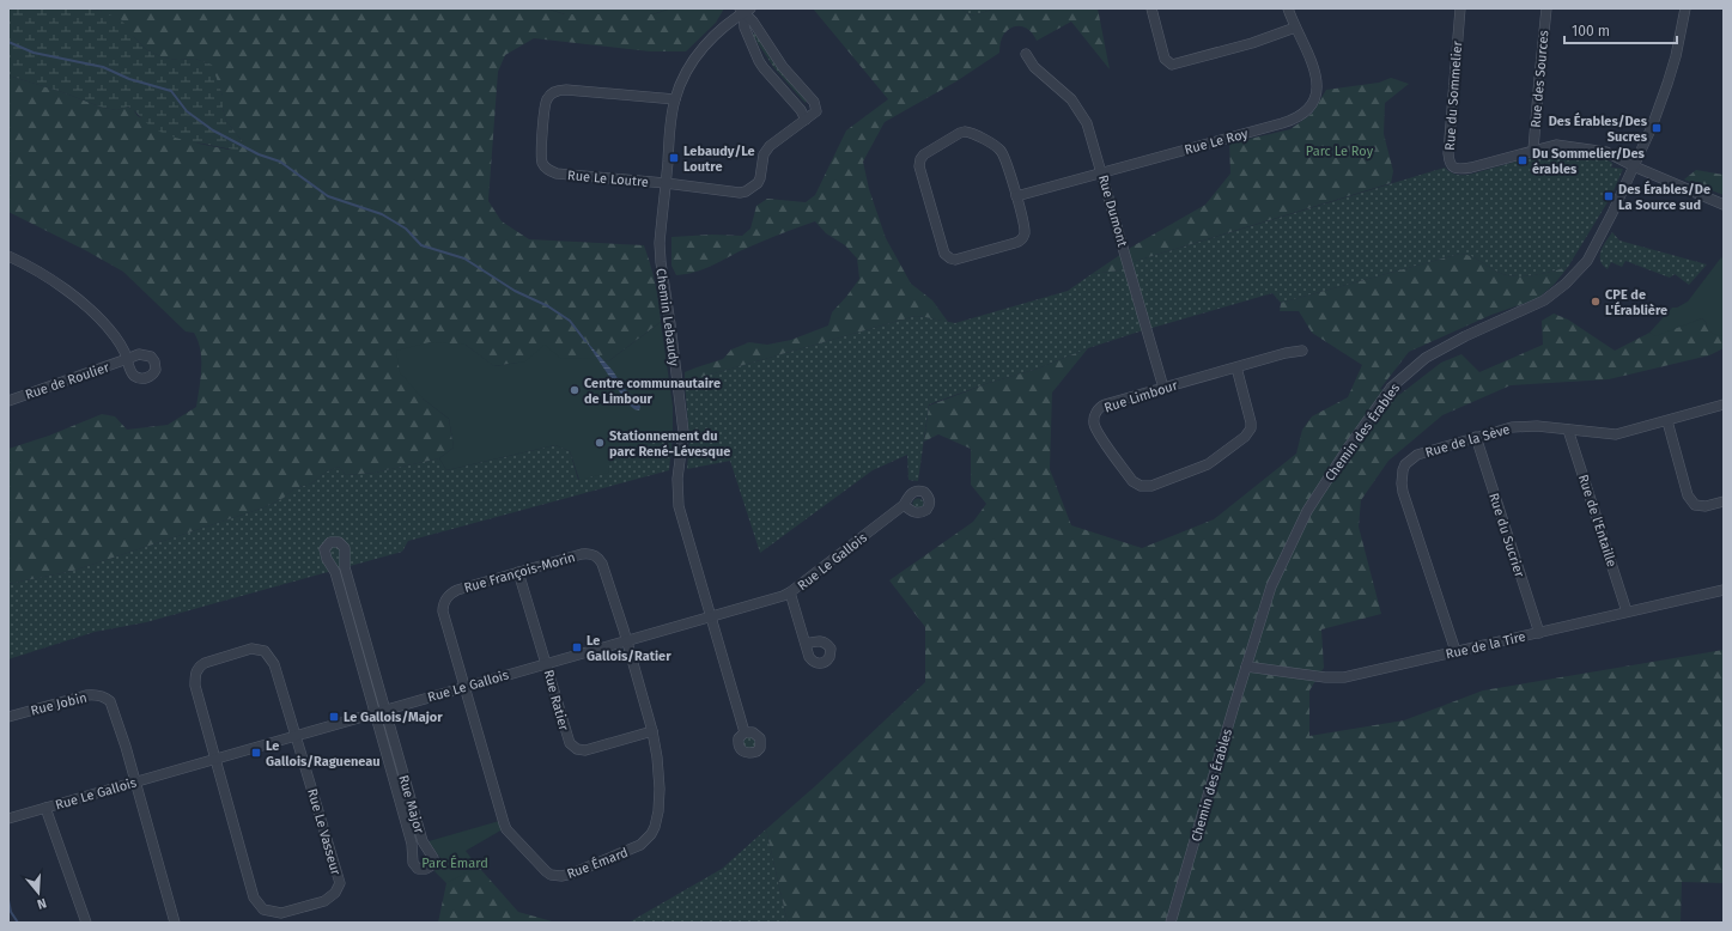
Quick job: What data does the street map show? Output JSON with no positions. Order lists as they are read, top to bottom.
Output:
{
  "streets": {
    "street": [
      "Rue des Sources",
      "Rue du Sommelier",
      "Rue Le Roy",
      "Rue Le Loutre",
      "Rue Dumont",
      "Chemin Lebaudy",
      "Rue de Roulier",
      "Rue Limbour",
      "Chemin des Érables",
      "Rue de la Sève",
      "Rue de l'Entaille",
      "Rue du Sucrier",
      "Rue Le Gallois",
      "Rue François-Morin",
      "Rue de la Tire",
      "Rue Ratier",
      "Rue Jobin",
      "Rue Major",
      "Rue Le Vasseur",
      "Rue Émard"
    ]
  },
  "crossings": [
    ["Rue des Sources", "Rue du Sommelier"],
    ["Rue du Sommelier", "Chemin des Érables"],
    ["Rue Le Roy", "Rue Dumont"],
    ["Rue Le Loutre", "Chemin Lebaudy"],
    ["Rue Dumont", "Rue Limbour"],
    ["Chemin Lebaudy", "Rue Le Gallois"],
    ["Chemin des Érables", "Rue de la Tire"],
    ["Rue de la Sève", "Rue de l'Entaille"],
    ["Rue de la Sève", "Rue du Sucrier"],
    ["Rue de la Sève", "Rue de la Tire"],
    ["Rue de l'Entaille", "Rue de la Tire"],
    ["Rue du Sucrier", "Rue de la Tire"],
    ["Rue Le Gallois", "Rue François-Morin"],
    ["Rue Le Gallois", "Rue Ratier"],
    ["Rue Le Gallois", "Rue Jobin"],
    ["Rue Le Gallois", "Rue Major"],
    ["Rue Le Gallois", "Rue Le Vasseur"],
    ["Rue Le Gallois", "Rue Émard"],
    ["Rue François-Morin", "Rue Ratier"],
    ["Rue François-Morin", "Rue Émard"],
    ["Rue Ratier", "Rue Émard"]
  ],
  "parks": ["Parc Le Roy", "Parc Émard"],
  "places": {
    "transit": [
      "Des Érables/Des Sucres",
      "Lebaudy/Le Loutre",
      "Du Sommelier/Des érables",
      "Des Érables/De La Source sud",
      "Le Gallois/Ratier",
      "Le Gallois/Major",
      "Le Gallois/Ragueneau"
    ],
    "other": ["CPE de L'Érablière", "Centre communautaire de Limbour", "Stationnement du parc René-Lévesque"]
  },
  "scale_bar": "100 m",
  "north": "bottom"
}
